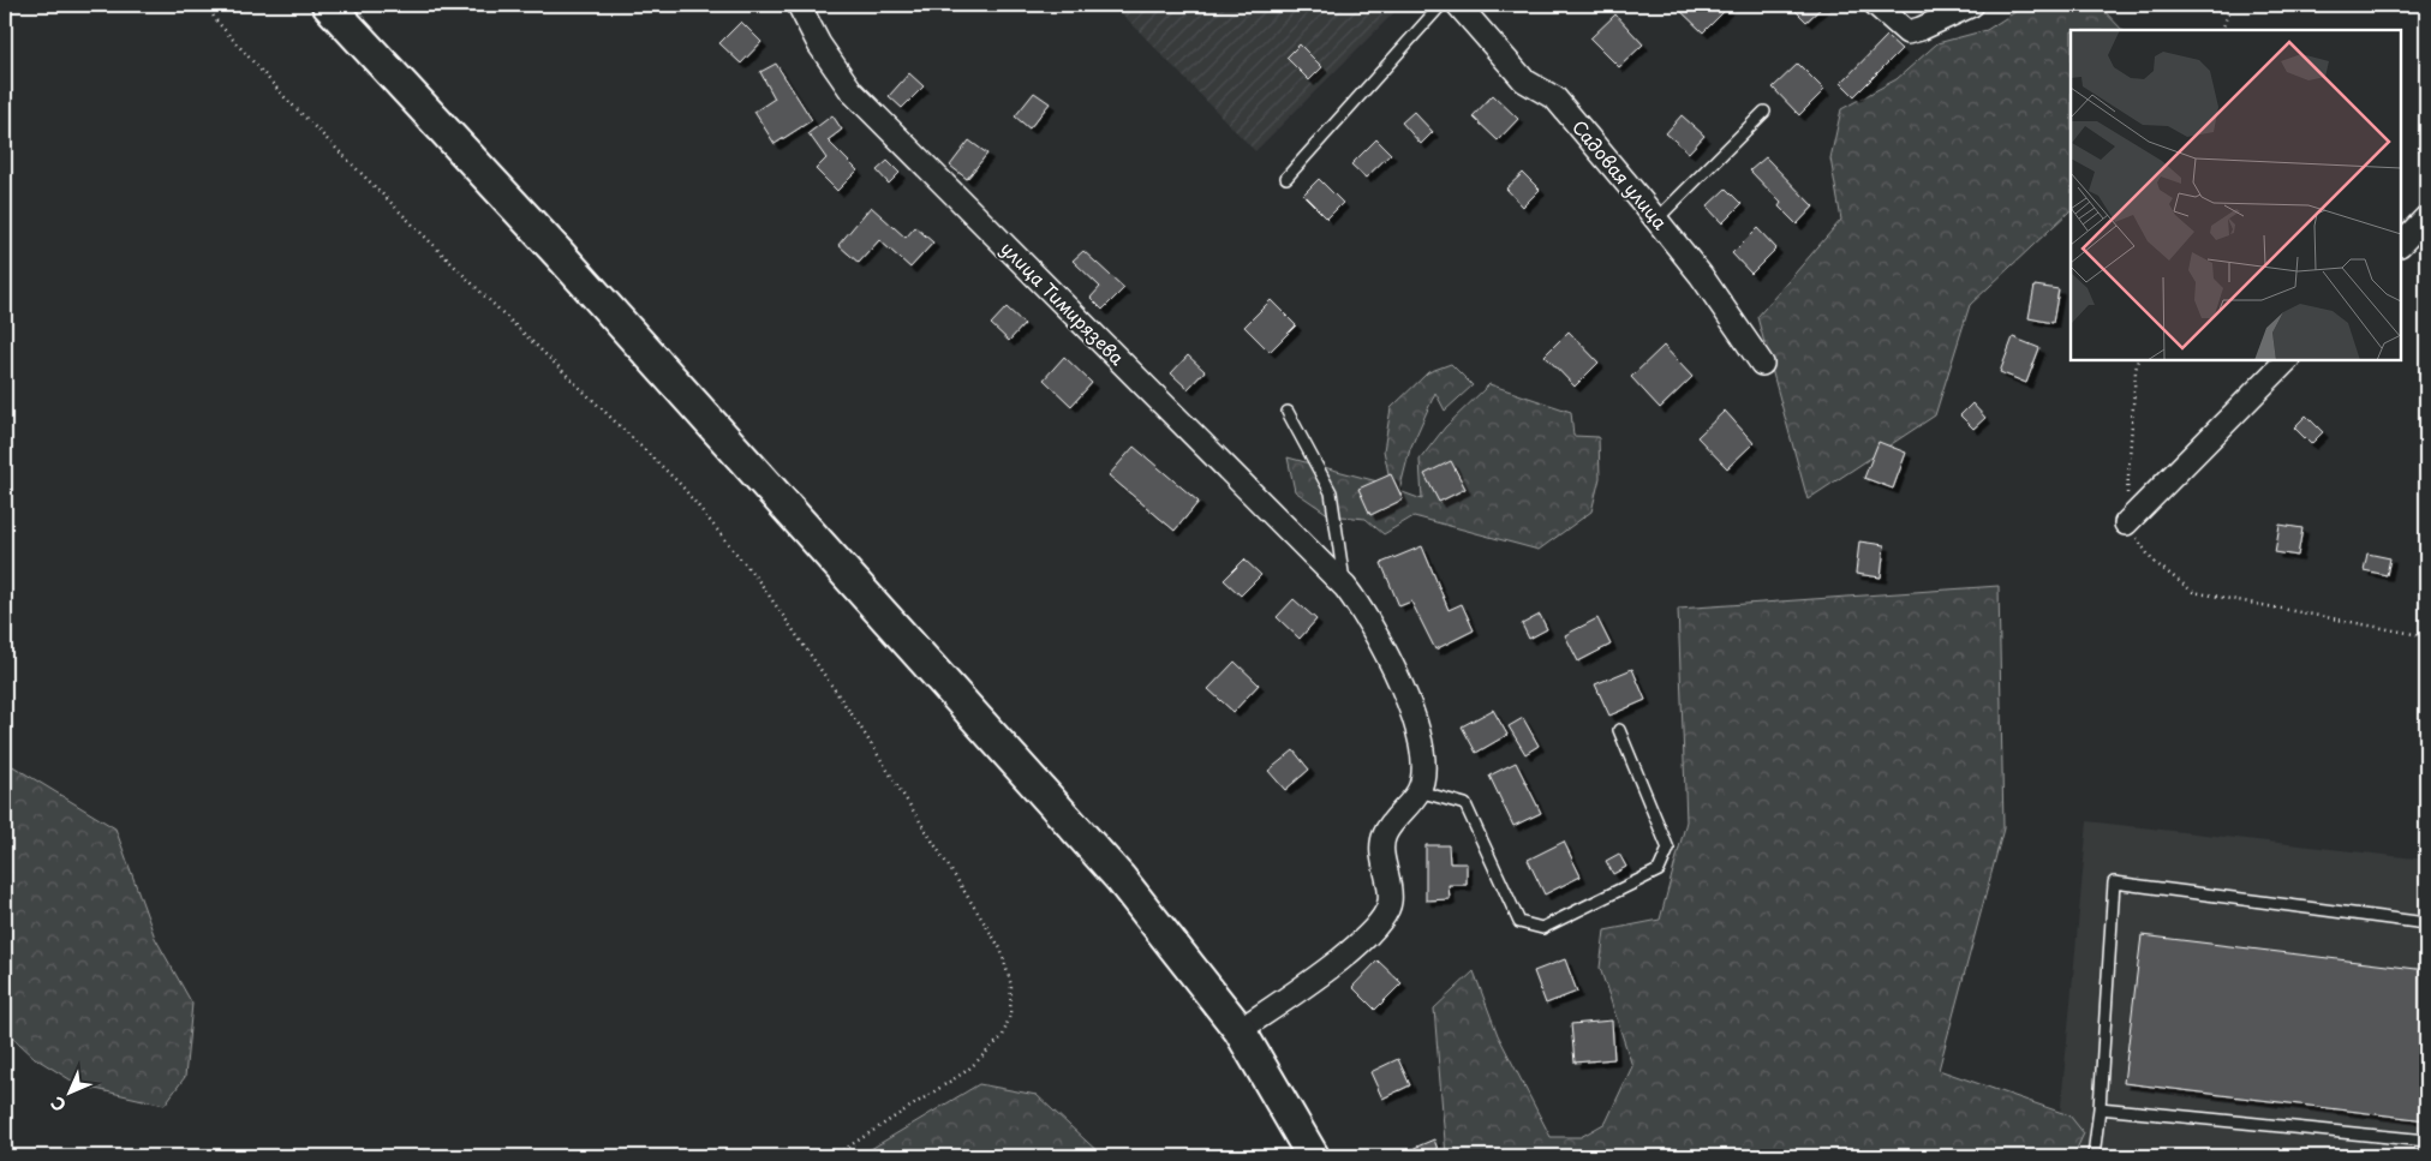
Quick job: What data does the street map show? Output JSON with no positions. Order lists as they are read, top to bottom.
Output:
{
  "streets": {
    "street": ["Садовая улица", "улица Тимирязева"]
  },
  "north": "bottom left"
}
